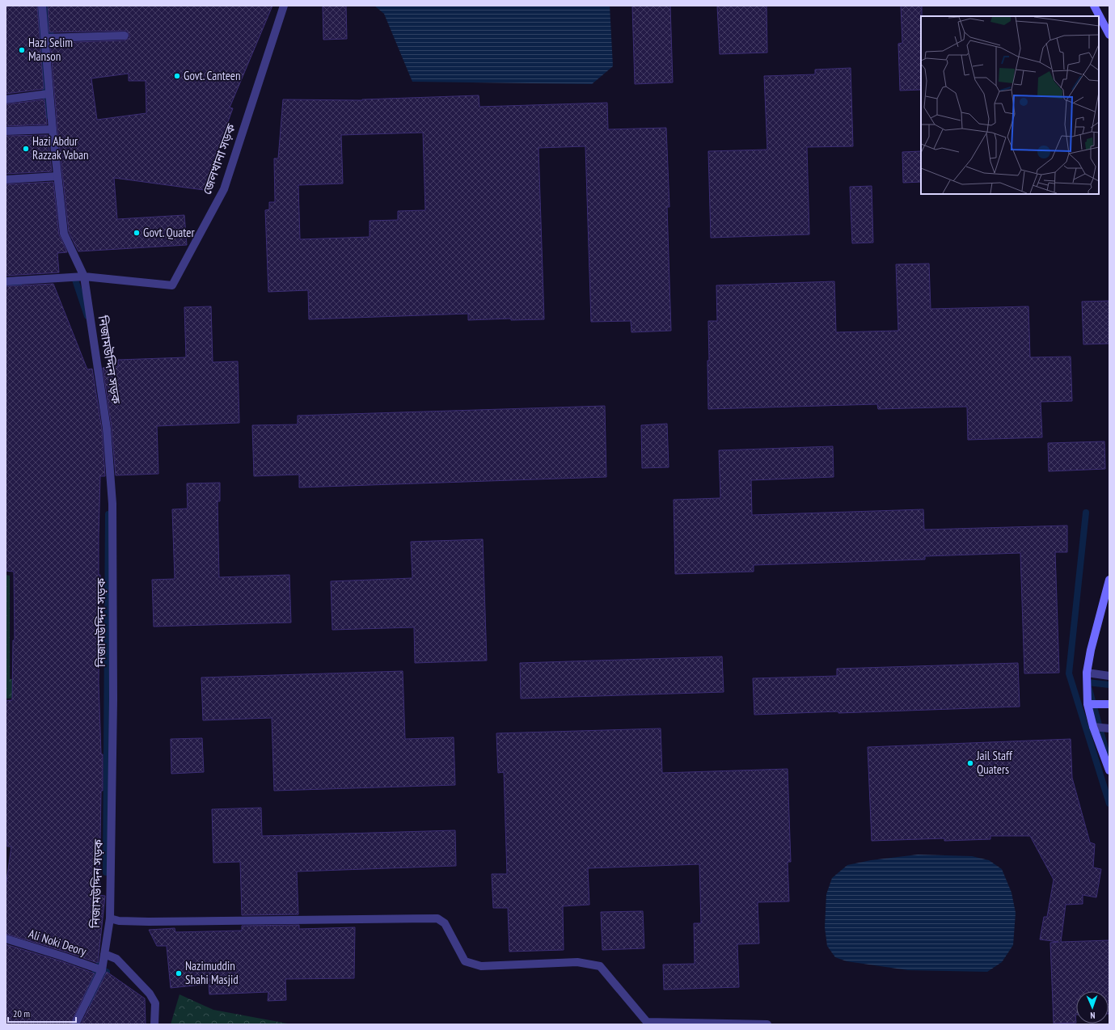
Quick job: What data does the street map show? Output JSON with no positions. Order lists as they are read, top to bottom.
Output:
{
  "streets": {
    "street": ["জেলখানা সড়ক", "নিজামউদ্দিন সড়ক", "Ali Noki Deory"]
  },
  "crossings": [
    ["জেলখানা সড়ক", "নিজামউদ্দিন সড়ক"],
    ["নিজামউদ্দিন সড়ক", "Ali Noki Deory"]
  ],
  "places": [
    "Hazi Selim Manson",
    "Govt. Canteen",
    "Hazi Abdur Razzak Vaban",
    "Govt. Quater",
    "Jail Staff Quaters",
    "Nazimuddin Shahi Masjid"
  ],
  "scale_bar": "20 m",
  "north": "bottom"
}
